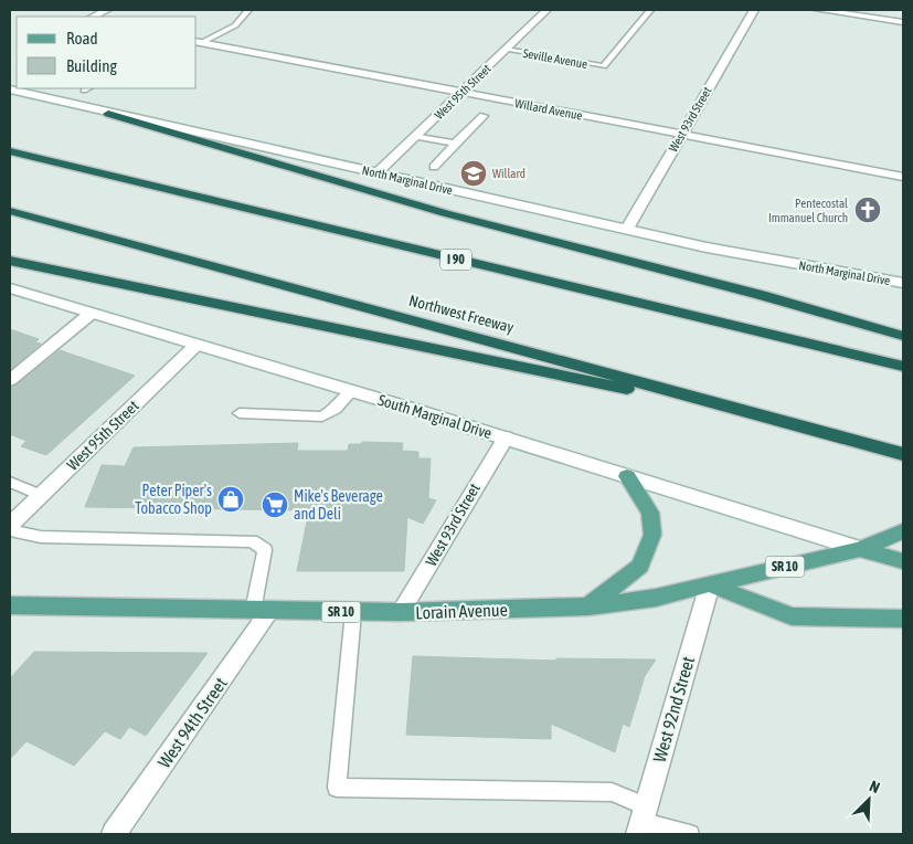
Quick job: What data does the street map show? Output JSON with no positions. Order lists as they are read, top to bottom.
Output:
{
  "streets": {
    "highway": ["I 90", "Northwest Freeway"],
    "main road": ["SR 10", "Lorain Avenue"],
    "street": [
      "West 95th Street",
      "Willard Avenue",
      "West 93rd Street",
      "North Marginal Drive",
      "South Marginal Drive",
      "West 92nd Street",
      "West 94th Street"
    ],
    "lane": ["Seville Avenue"]
  },
  "crossings": [
    ["Seville Avenue", "West 95th Street"],
    ["West 95th Street", "Willard Avenue"],
    ["West 95th Street", "North Marginal Drive"],
    ["West 95th Street", "South Marginal Drive"],
    ["Willard Avenue", "West 93rd Street"],
    ["West 93rd Street", "North Marginal Drive"],
    ["West 93rd Street", "South Marginal Drive"],
    ["West 93rd Street", "Lorain Avenue"],
    ["South Marginal Drive", "Lorain Avenue"],
    ["Lorain Avenue", "West 92nd Street"],
    ["Lorain Avenue", "West 94th Street"]
  ],
  "places": {
    "school or university": ["Willard"],
    "church": ["Pentecostal Immanuel Church"],
    "shop": ["Peter Piper's Tobacco Shop"],
    "supermarket": ["Mike's Beverage and Deli"]
  },
  "legend": ["Road", "Building"],
  "north": "top right"
}
